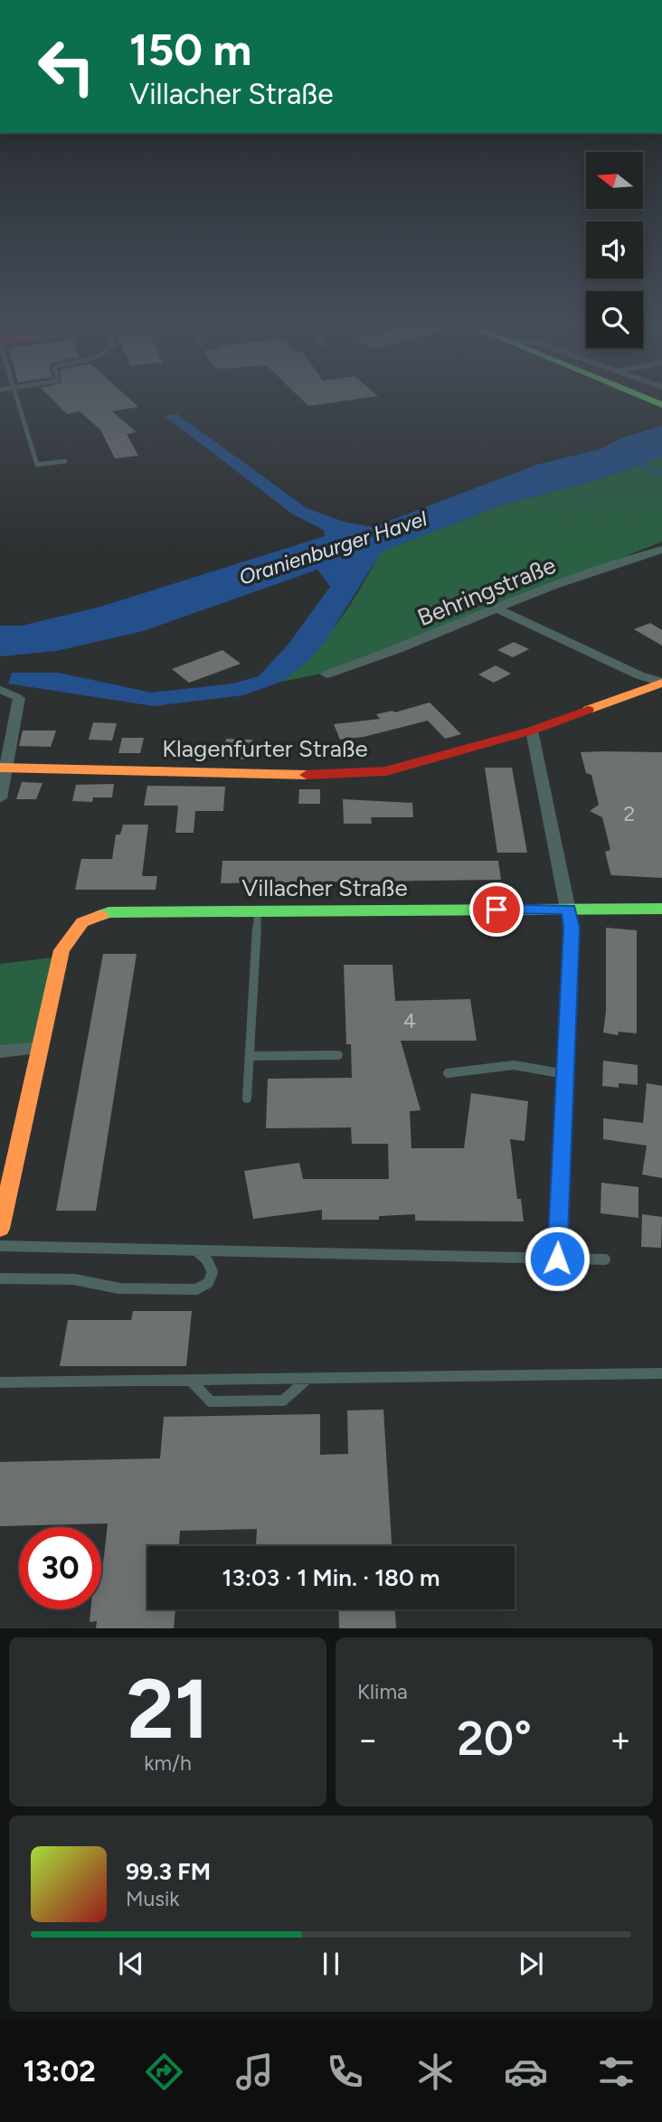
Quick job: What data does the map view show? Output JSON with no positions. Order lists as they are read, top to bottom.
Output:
{
  "streets": {
    "street": ["Behringstraße", "Klagenfurter Straße", "Villacher Straße"]
  },
  "water": ["Oranienburger Havel"],
  "house_numbers": ["2", "4"],
  "north": "left",
  "page": {
    "turn": ["150 m", "Villacher Straße"],
    "limit": "30",
    "trip": "13:03 · 1 Min. · 180 m",
    "tile": [
      ["21", "km/h"],
      "Klima"
    ],
    "heat": ["−", "20°", "+"],
    "song": ["99.3 FM", "Musik"],
    "tabs": "13:02"
  }
}
